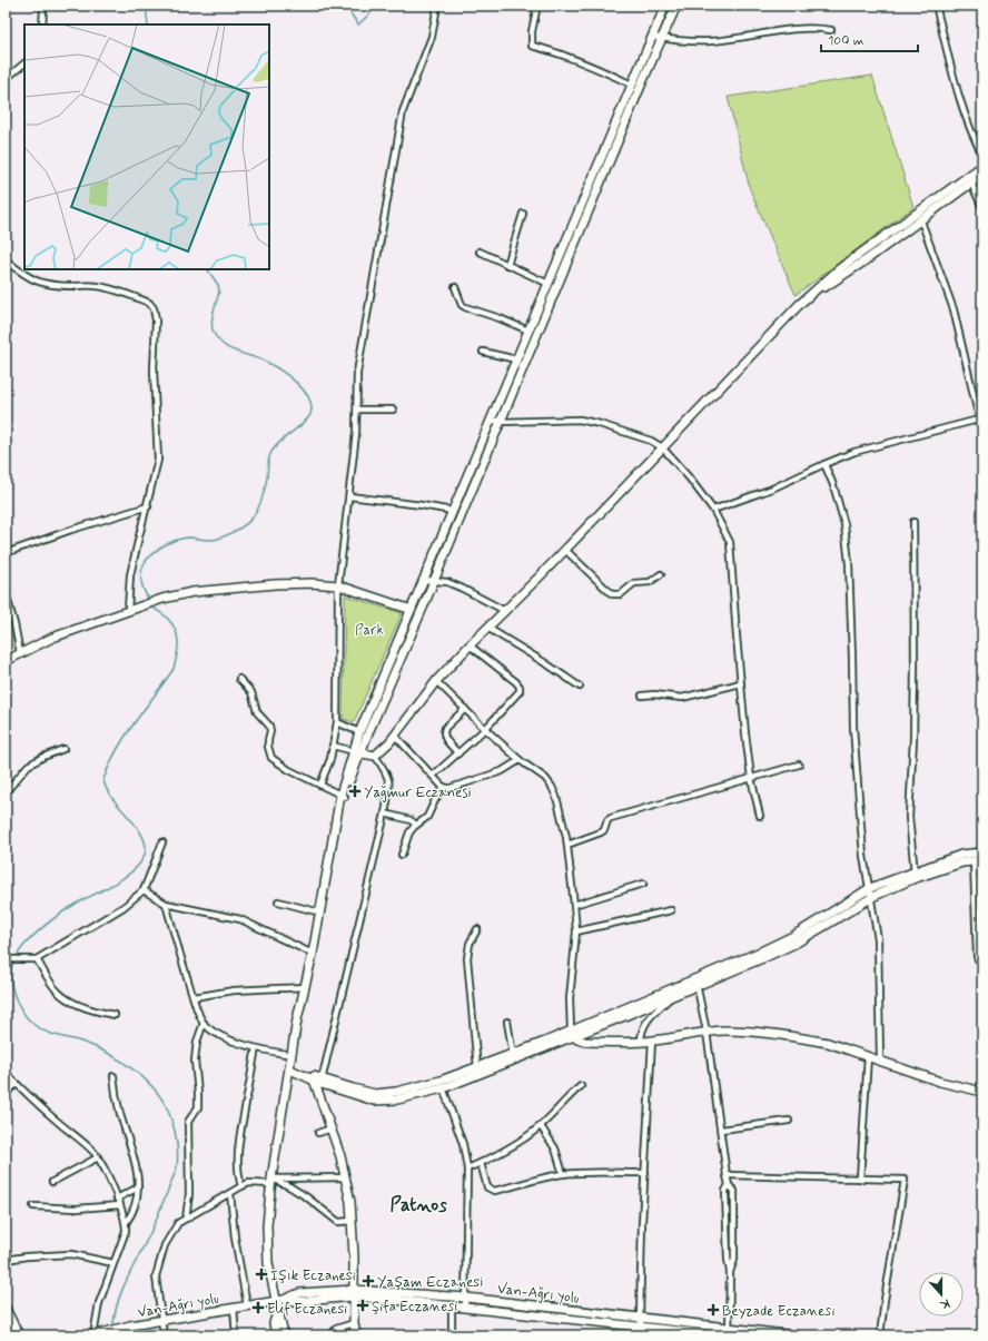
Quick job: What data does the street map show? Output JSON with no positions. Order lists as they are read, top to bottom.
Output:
{
  "streets": {
    "main road": ["Van-Ağrı yolu"]
  },
  "districts": ["Patnos"],
  "parks": ["Park"],
  "places": {
    "health": [
      "Yağmur Eczanesi",
      "Işık Eczanesi",
      "Yaşam Eczanesi",
      "Şifa Eczanesi",
      "Elif Eczanesi",
      "Beyzade Eczanesi"
    ]
  },
  "scale_bar": "100 m",
  "north": "bottom"
}
